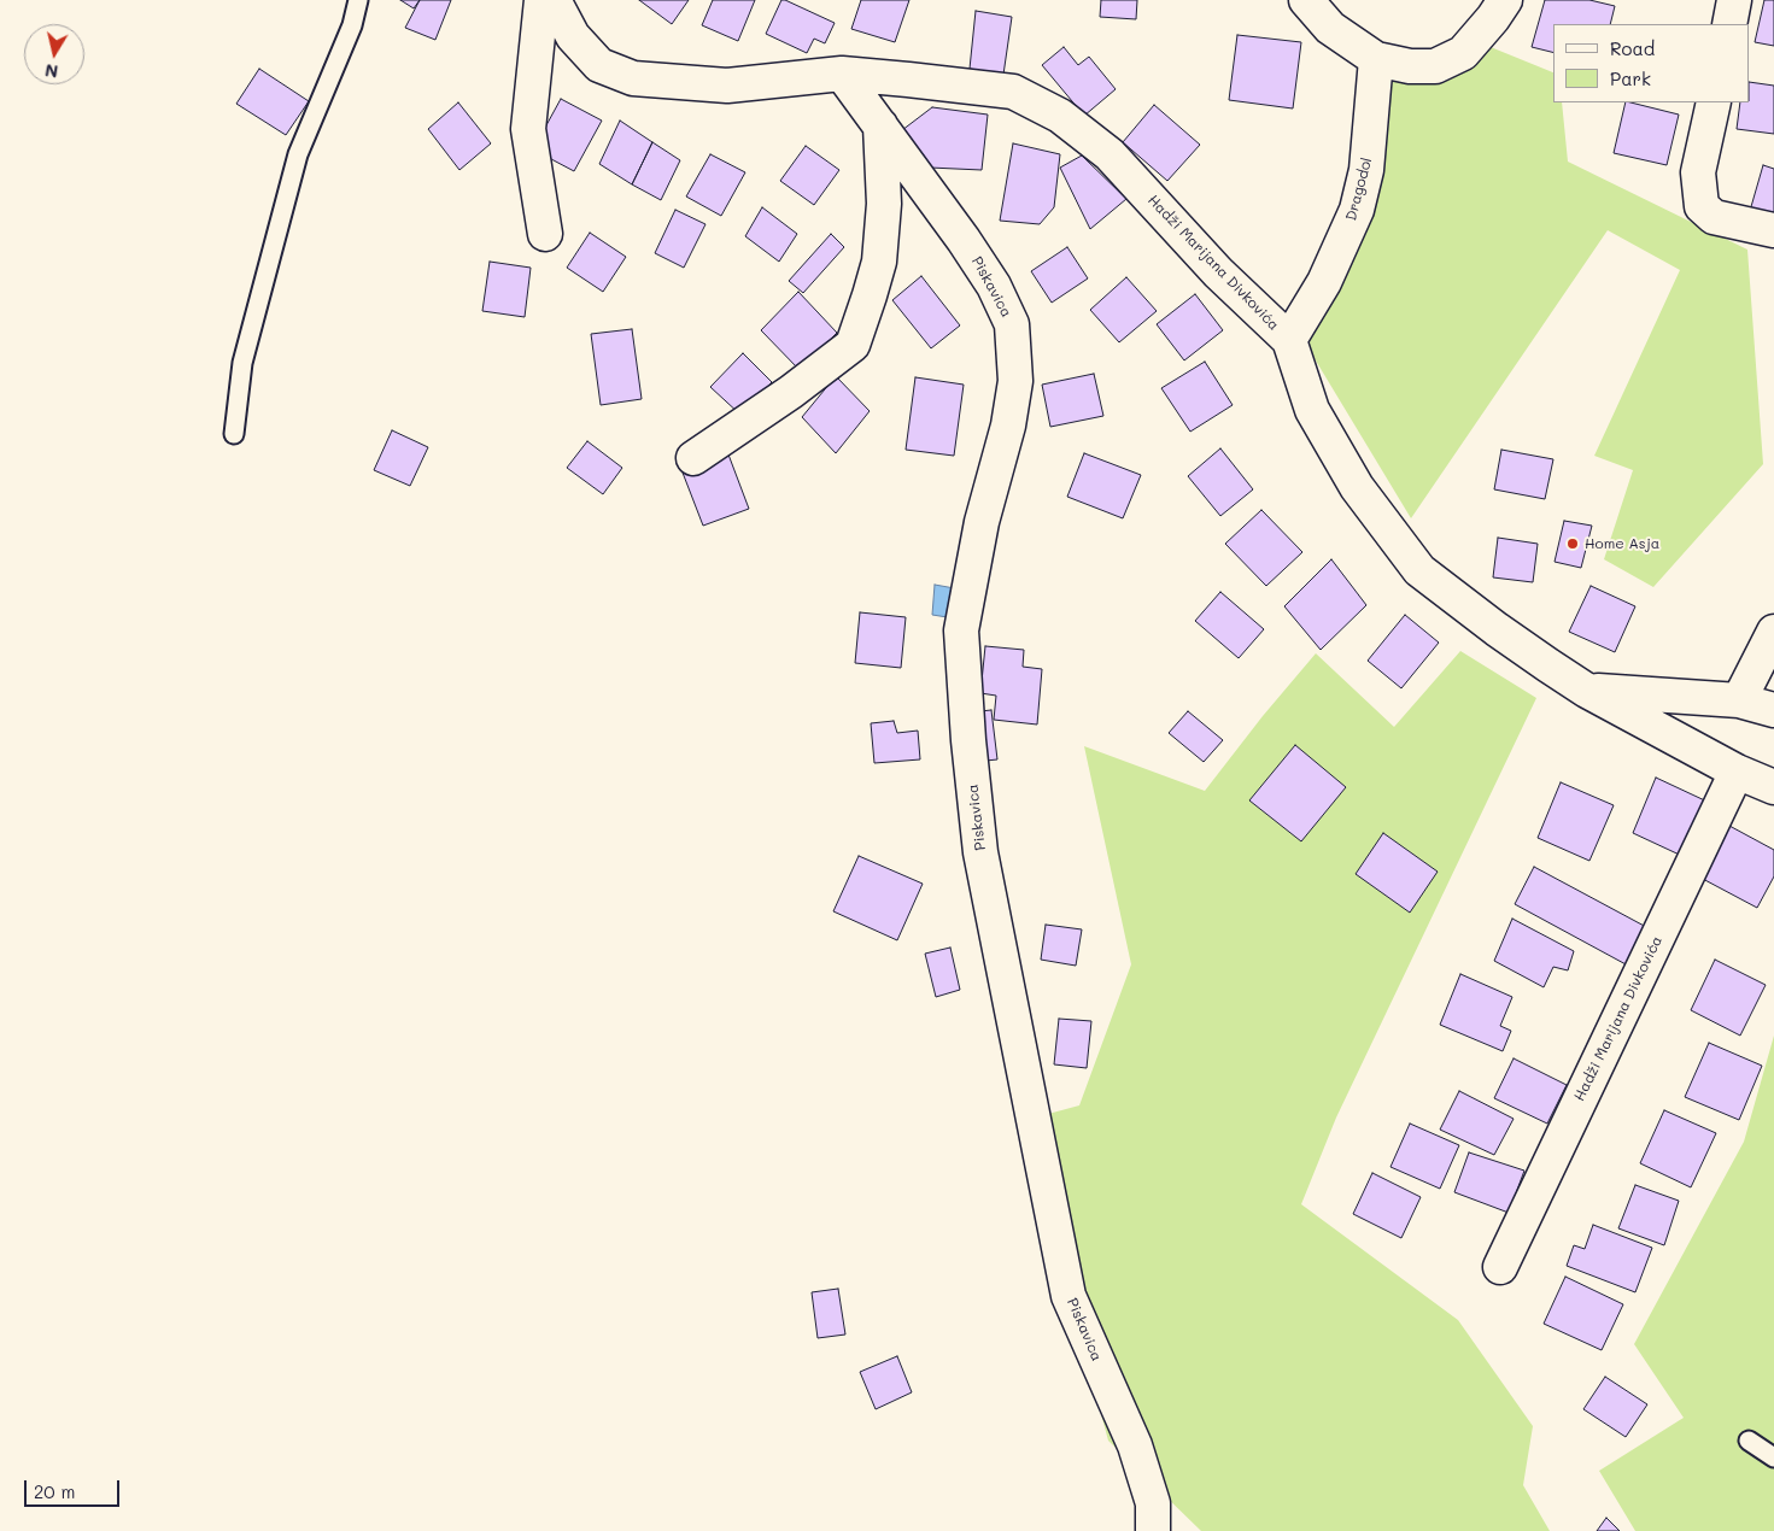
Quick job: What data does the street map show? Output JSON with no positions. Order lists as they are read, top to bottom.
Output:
{
  "streets": {
    "street": ["Dragodol", "Hadži Marijana Divkovića", "Piskavica"]
  },
  "crossings": [
    ["Dragodol", "Hadži Marijana Divkovića"],
    ["Hadži Marijana Divkovića", "Piskavica"]
  ],
  "places": ["Home Asja"],
  "legend": ["Road", "Park"],
  "scale_bar": "20 m",
  "north": "bottom"
}
